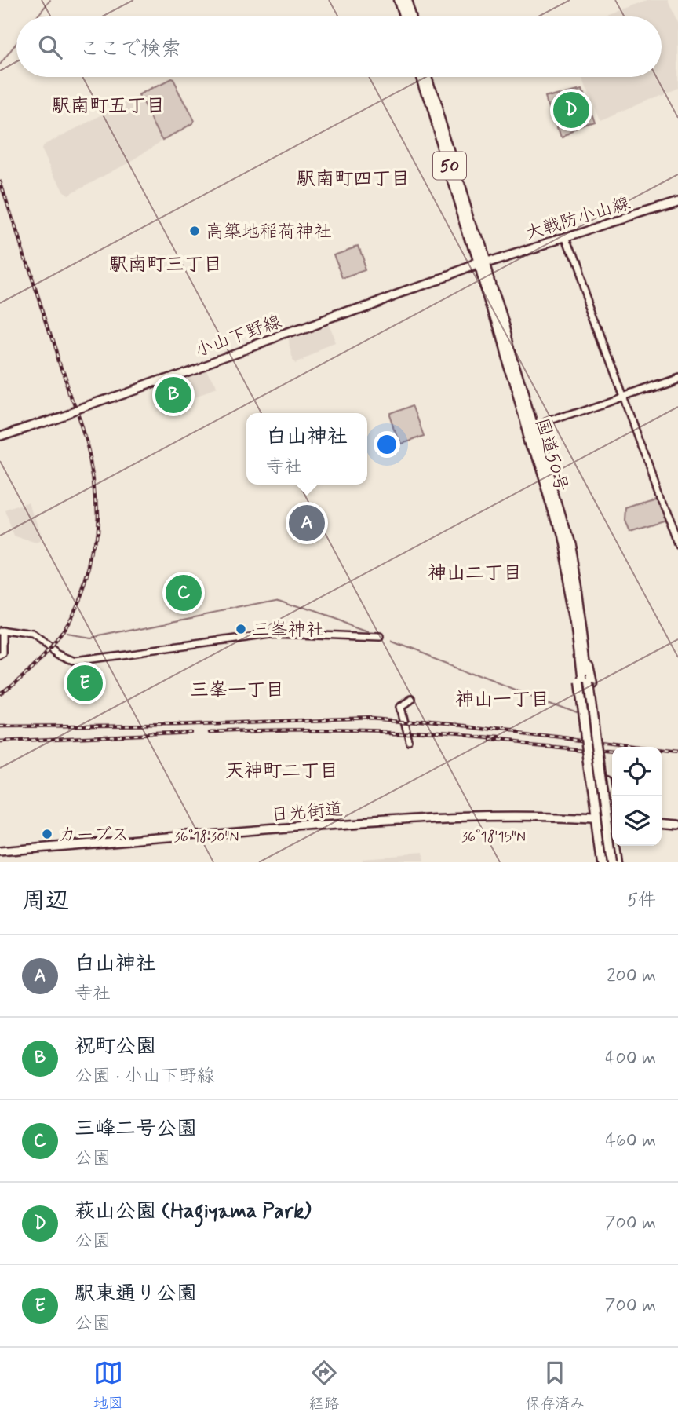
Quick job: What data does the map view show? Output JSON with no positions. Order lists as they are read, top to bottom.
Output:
{
  "streets": {
    "highway": ["50", "国道50号"],
    "main road": ["大戦防小山線", "小山下野線", "日光街道"]
  },
  "crossings": [
    ["大戦防小山線", "小山下野線"],
    ["大戦防小山線", "国道50号"],
    ["小山下野線", "国道50号"]
  ],
  "districts": [
    "駅南町五丁目",
    "駅南町四丁目",
    "駅南町三丁目",
    "神山二丁目",
    "三峯一丁目",
    "神山一丁目",
    "天神町二丁目"
  ],
  "places": ["高築地稲荷神社", "三峯神社", "カーブス"],
  "page": {
    "search": "ここで検索",
    "pins": [
      "D",
      "B",
      "A",
      "C",
      "E"
    ],
    "popup": ["白山神社", "寺社"],
    "heading": ["周辺", "5件"],
    "list": [
      {
        "mark": "A",
        "name": "白山神社",
        "note": "寺社",
        "value": "200 m"
      },
      {
        "mark": "B",
        "name": "祝町公園",
        "note": "公園 · 小山下野線",
        "value": "400 m"
      },
      {
        "mark": "C",
        "name": "三峰二号公園",
        "note": "公園",
        "value": "460 m"
      },
      {
        "mark": "D",
        "name": "萩山公園 (Hagiyama Park)",
        "note": "公園",
        "value": "700 m"
      },
      {
        "mark": "E",
        "name": "駅東通り公園",
        "note": "公園",
        "value": "700 m"
      }
    ],
    "nav": ["地図", "経路", "保存済み"]
  },
  "coordinates": ["36°18'30\"N", "36°18'15\"N"]
}
